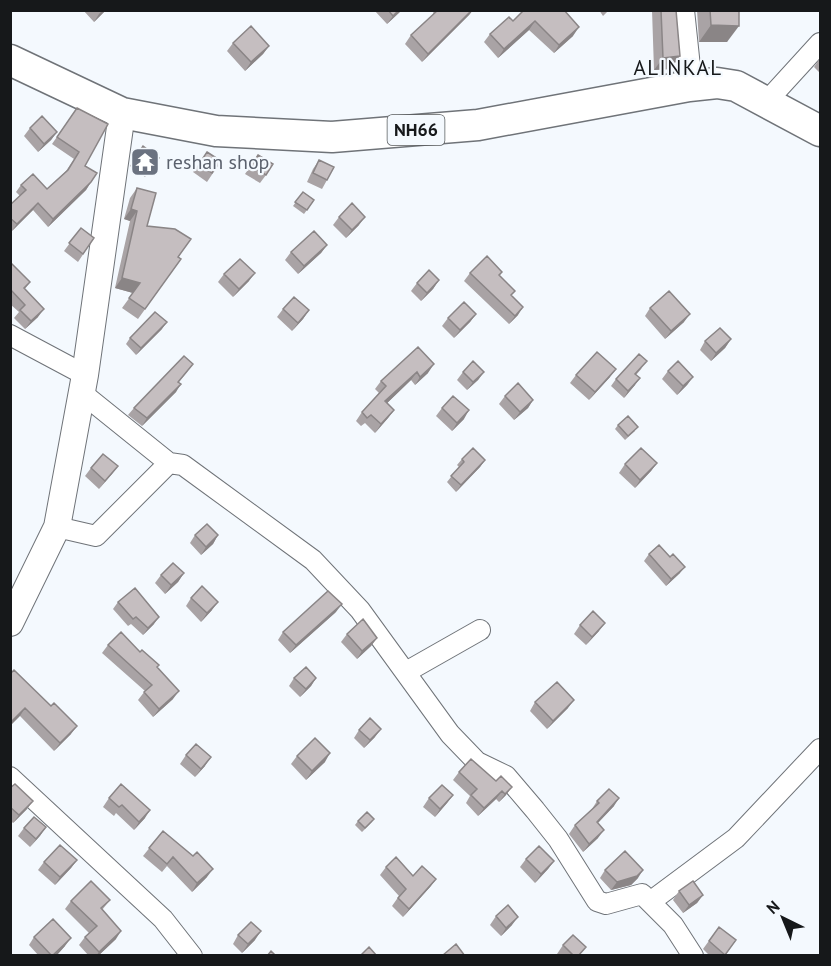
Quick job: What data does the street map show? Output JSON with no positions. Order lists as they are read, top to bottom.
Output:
{
  "streets": {
    "highway": ["NH66"]
  },
  "districts": ["ALINKAL"],
  "places": {
    "temple": ["reshan shop"]
  },
  "north": "top left"
}
